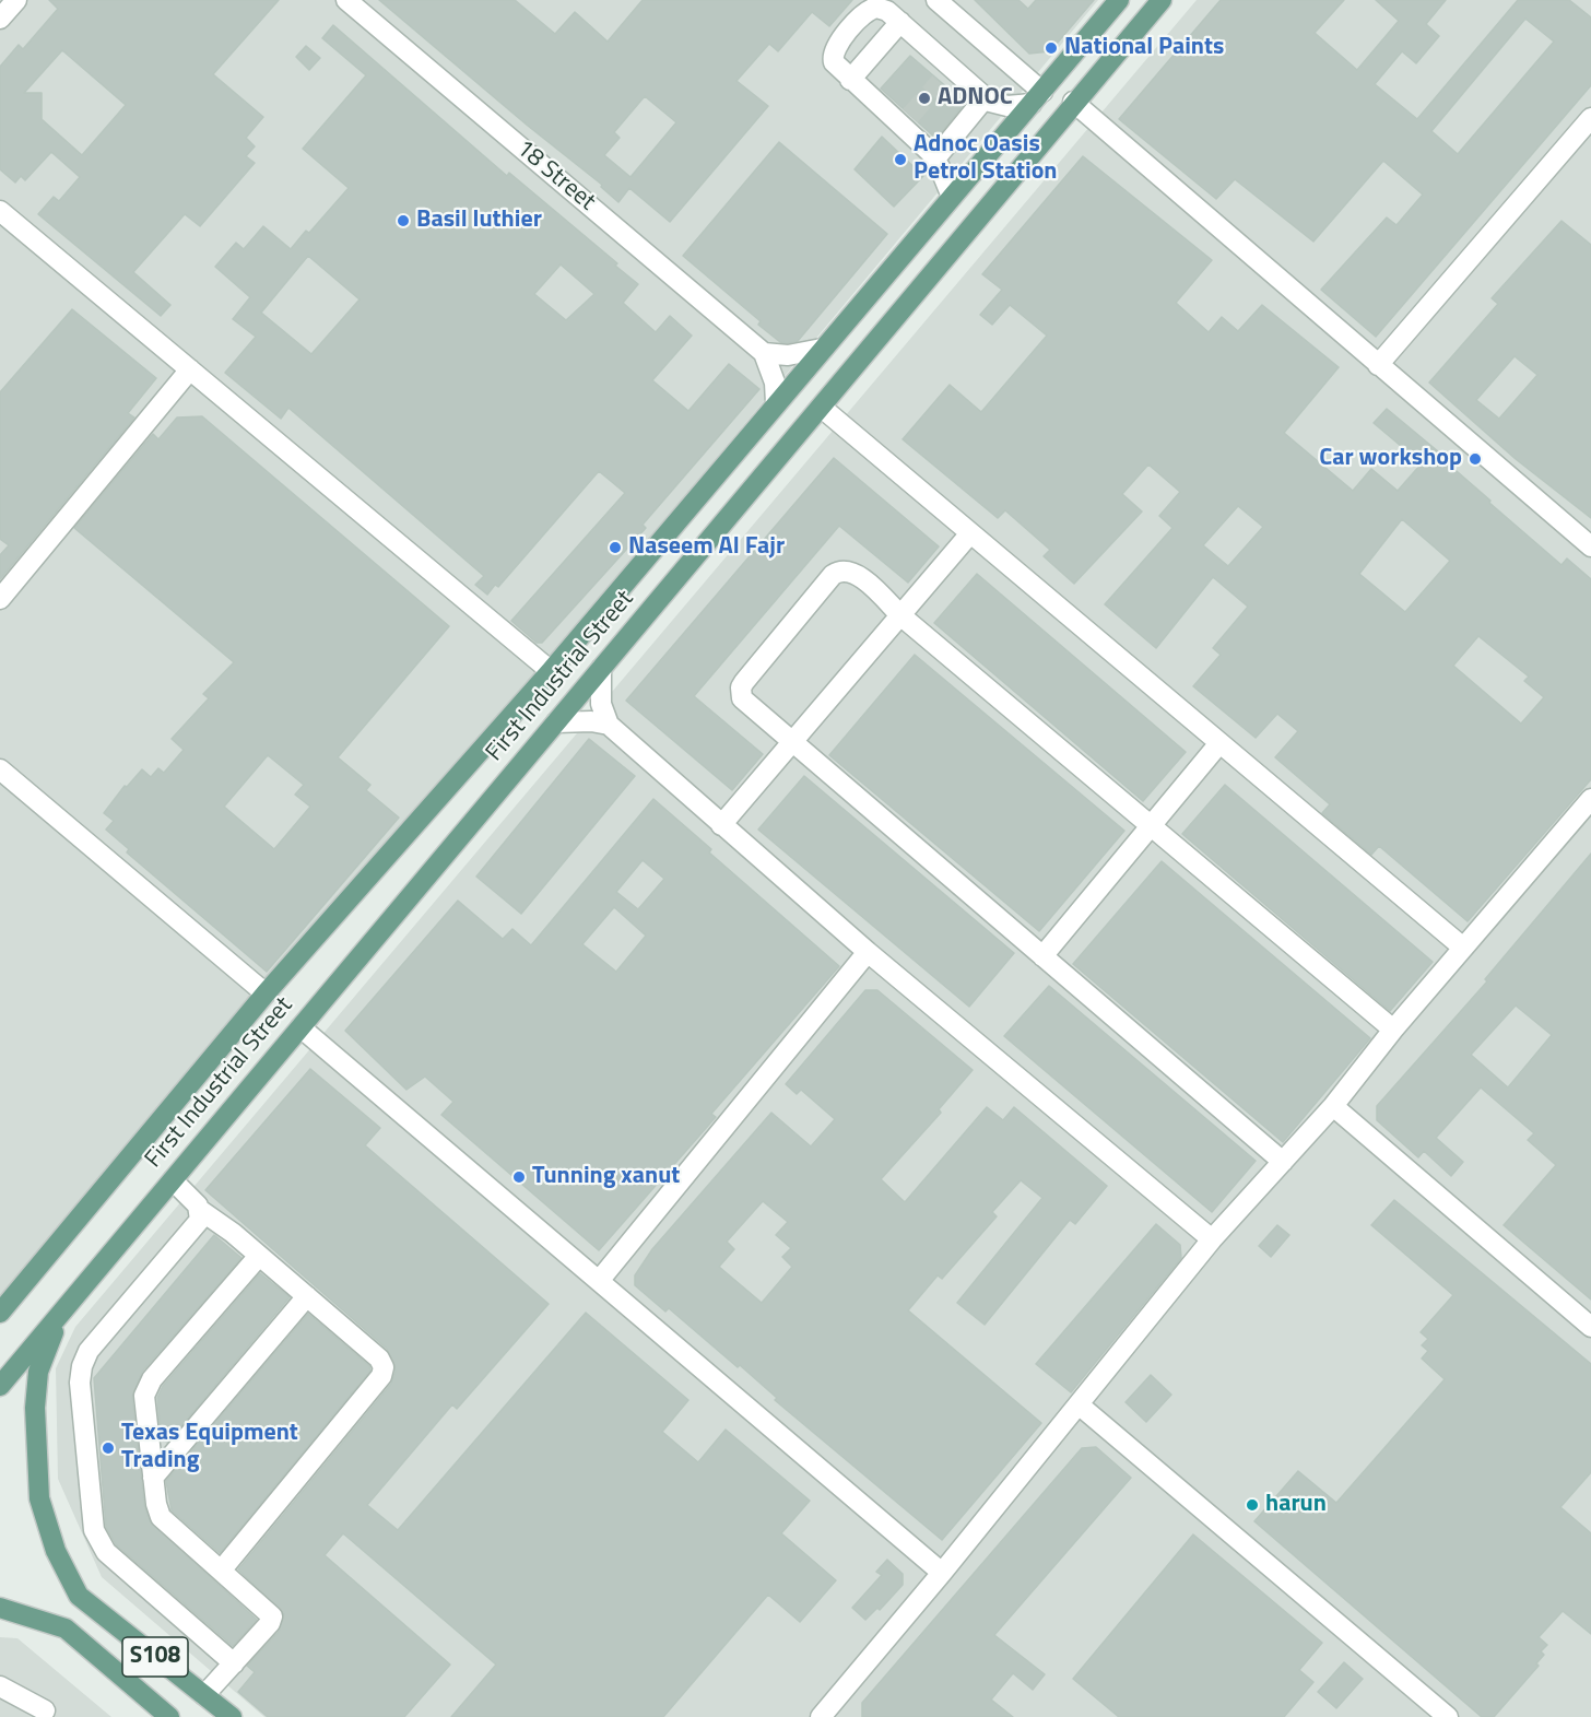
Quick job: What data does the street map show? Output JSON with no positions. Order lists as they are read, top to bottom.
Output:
{
  "streets": {
    "main road": ["First Industrial Street", "S108"],
    "street": ["18 Street"]
  },
  "crossings": [
    ["First Industrial Street", "S108"]
  ],
  "places": [
    "National Paints",
    "ADNOC",
    "Adnoc Oasis Petrol Station",
    "Basil luthier",
    "Car workshop",
    "Naseem Al Fajr",
    "Tunning xanut",
    "Texas Equipment Trading",
    "harun"
  ]
}
